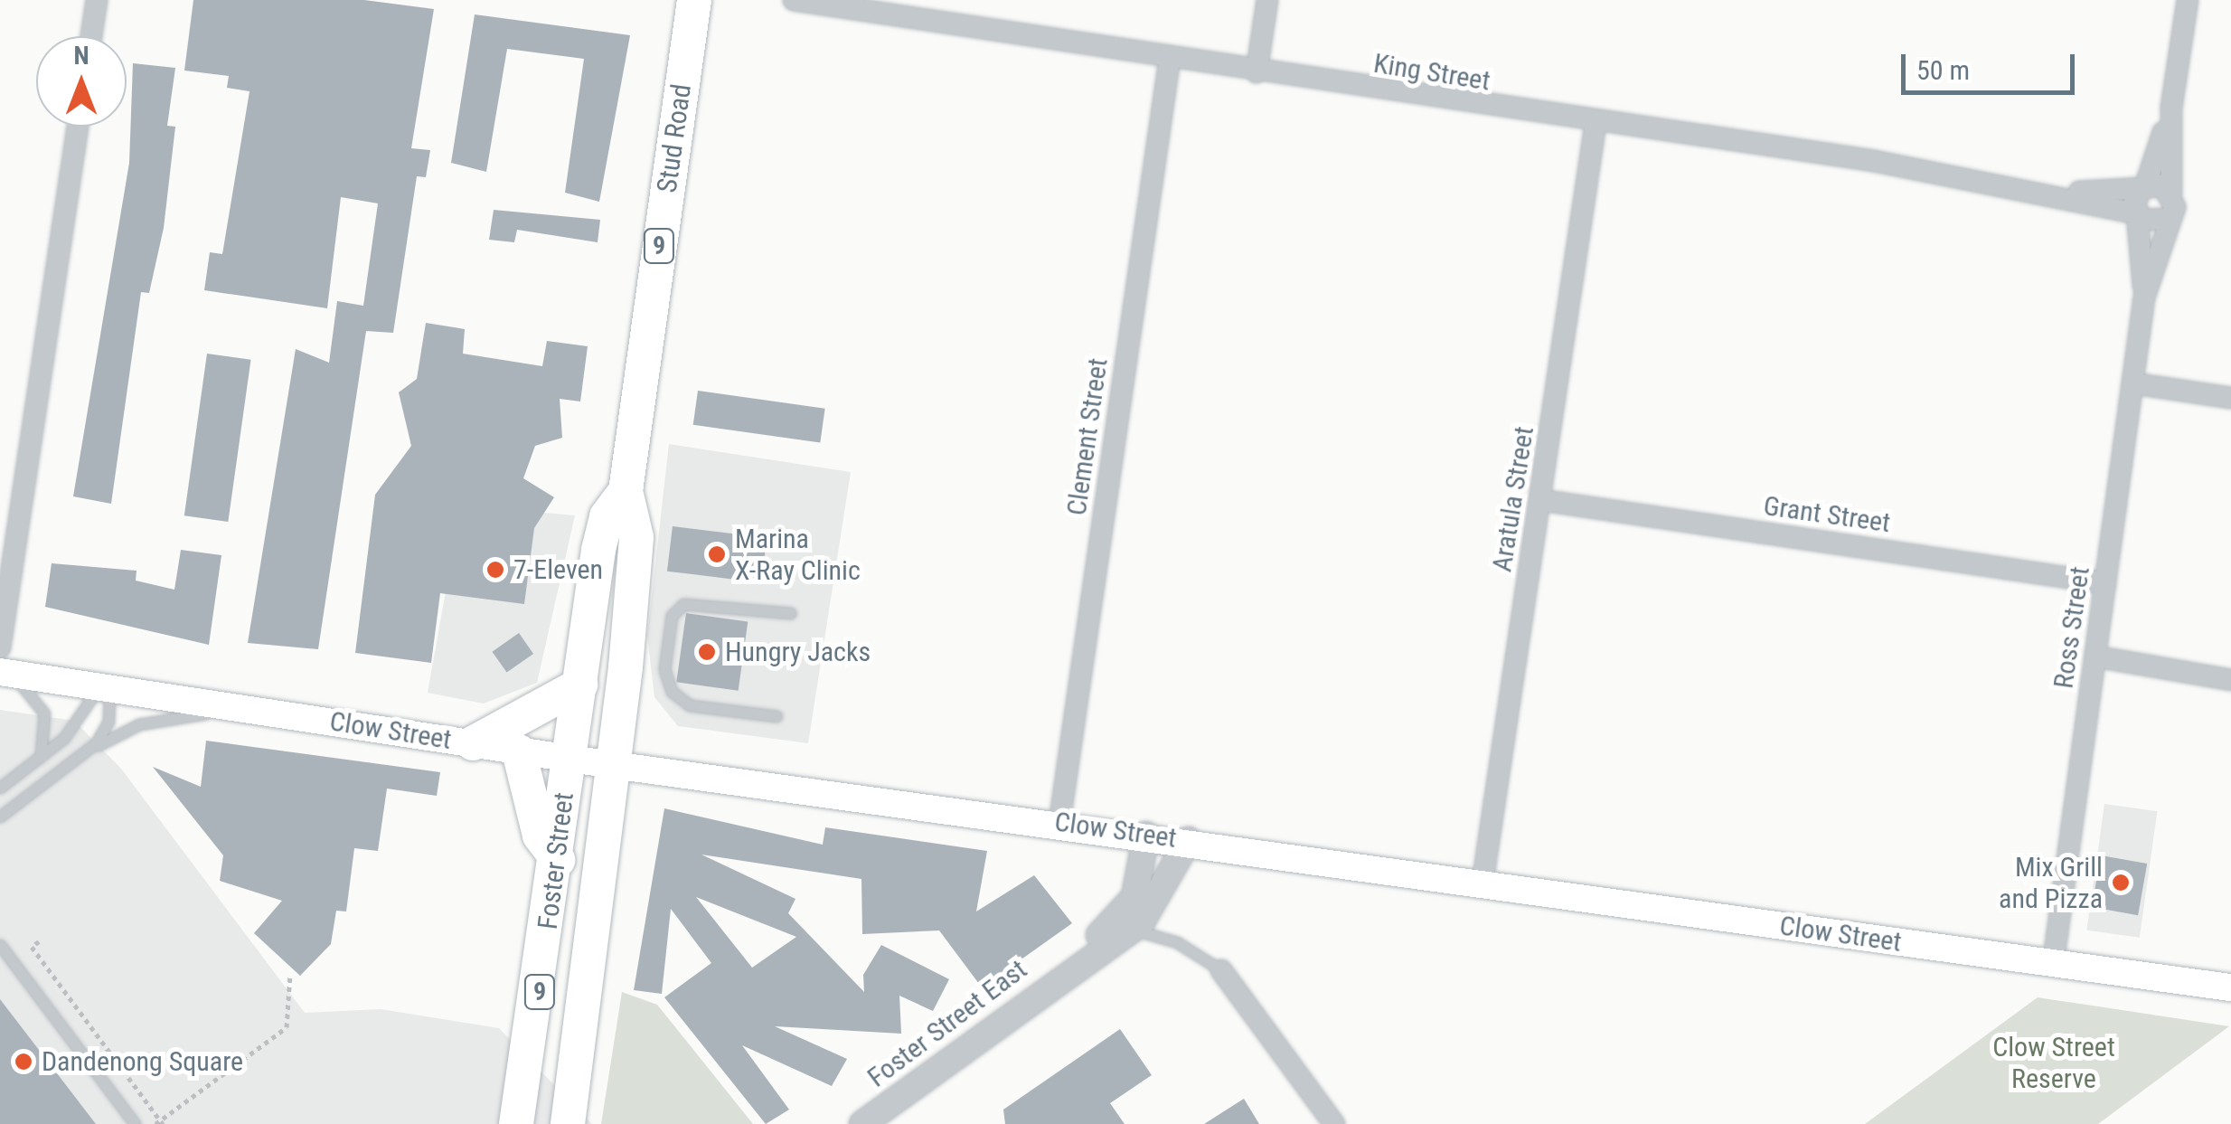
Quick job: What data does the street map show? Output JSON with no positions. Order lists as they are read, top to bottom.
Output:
{
  "streets": {
    "highway": ["Stud Road", "9", "Foster Street"],
    "main road": ["Clow Street"],
    "street": [
      "King Street",
      "Clement Street",
      "Aratula Street",
      "Grant Street",
      "Ross Street",
      "Foster Street East"
    ]
  },
  "crossings": [
    ["King Street", "Clement Street"],
    ["King Street", "Aratula Street"],
    ["King Street", "Ross Street"],
    ["Stud Road", "Clow Street"],
    ["Stud Road", "Foster Street"],
    ["Clement Street", "Clow Street"],
    ["Aratula Street", "Grant Street"],
    ["Aratula Street", "Clow Street"],
    ["Grant Street", "Ross Street"],
    ["Ross Street", "Clow Street"],
    ["Clow Street", "Foster Street"],
    ["Clow Street", "Foster Street East"]
  ],
  "parks": ["Clow Street Reserve"],
  "places": [
    "Marina X-Ray Clinic",
    "7-Eleven",
    "Hungry Jacks",
    "Mix Grill and Pizza",
    "Dandenong Square"
  ],
  "scale_bar": "50 m",
  "north": "top"
}
